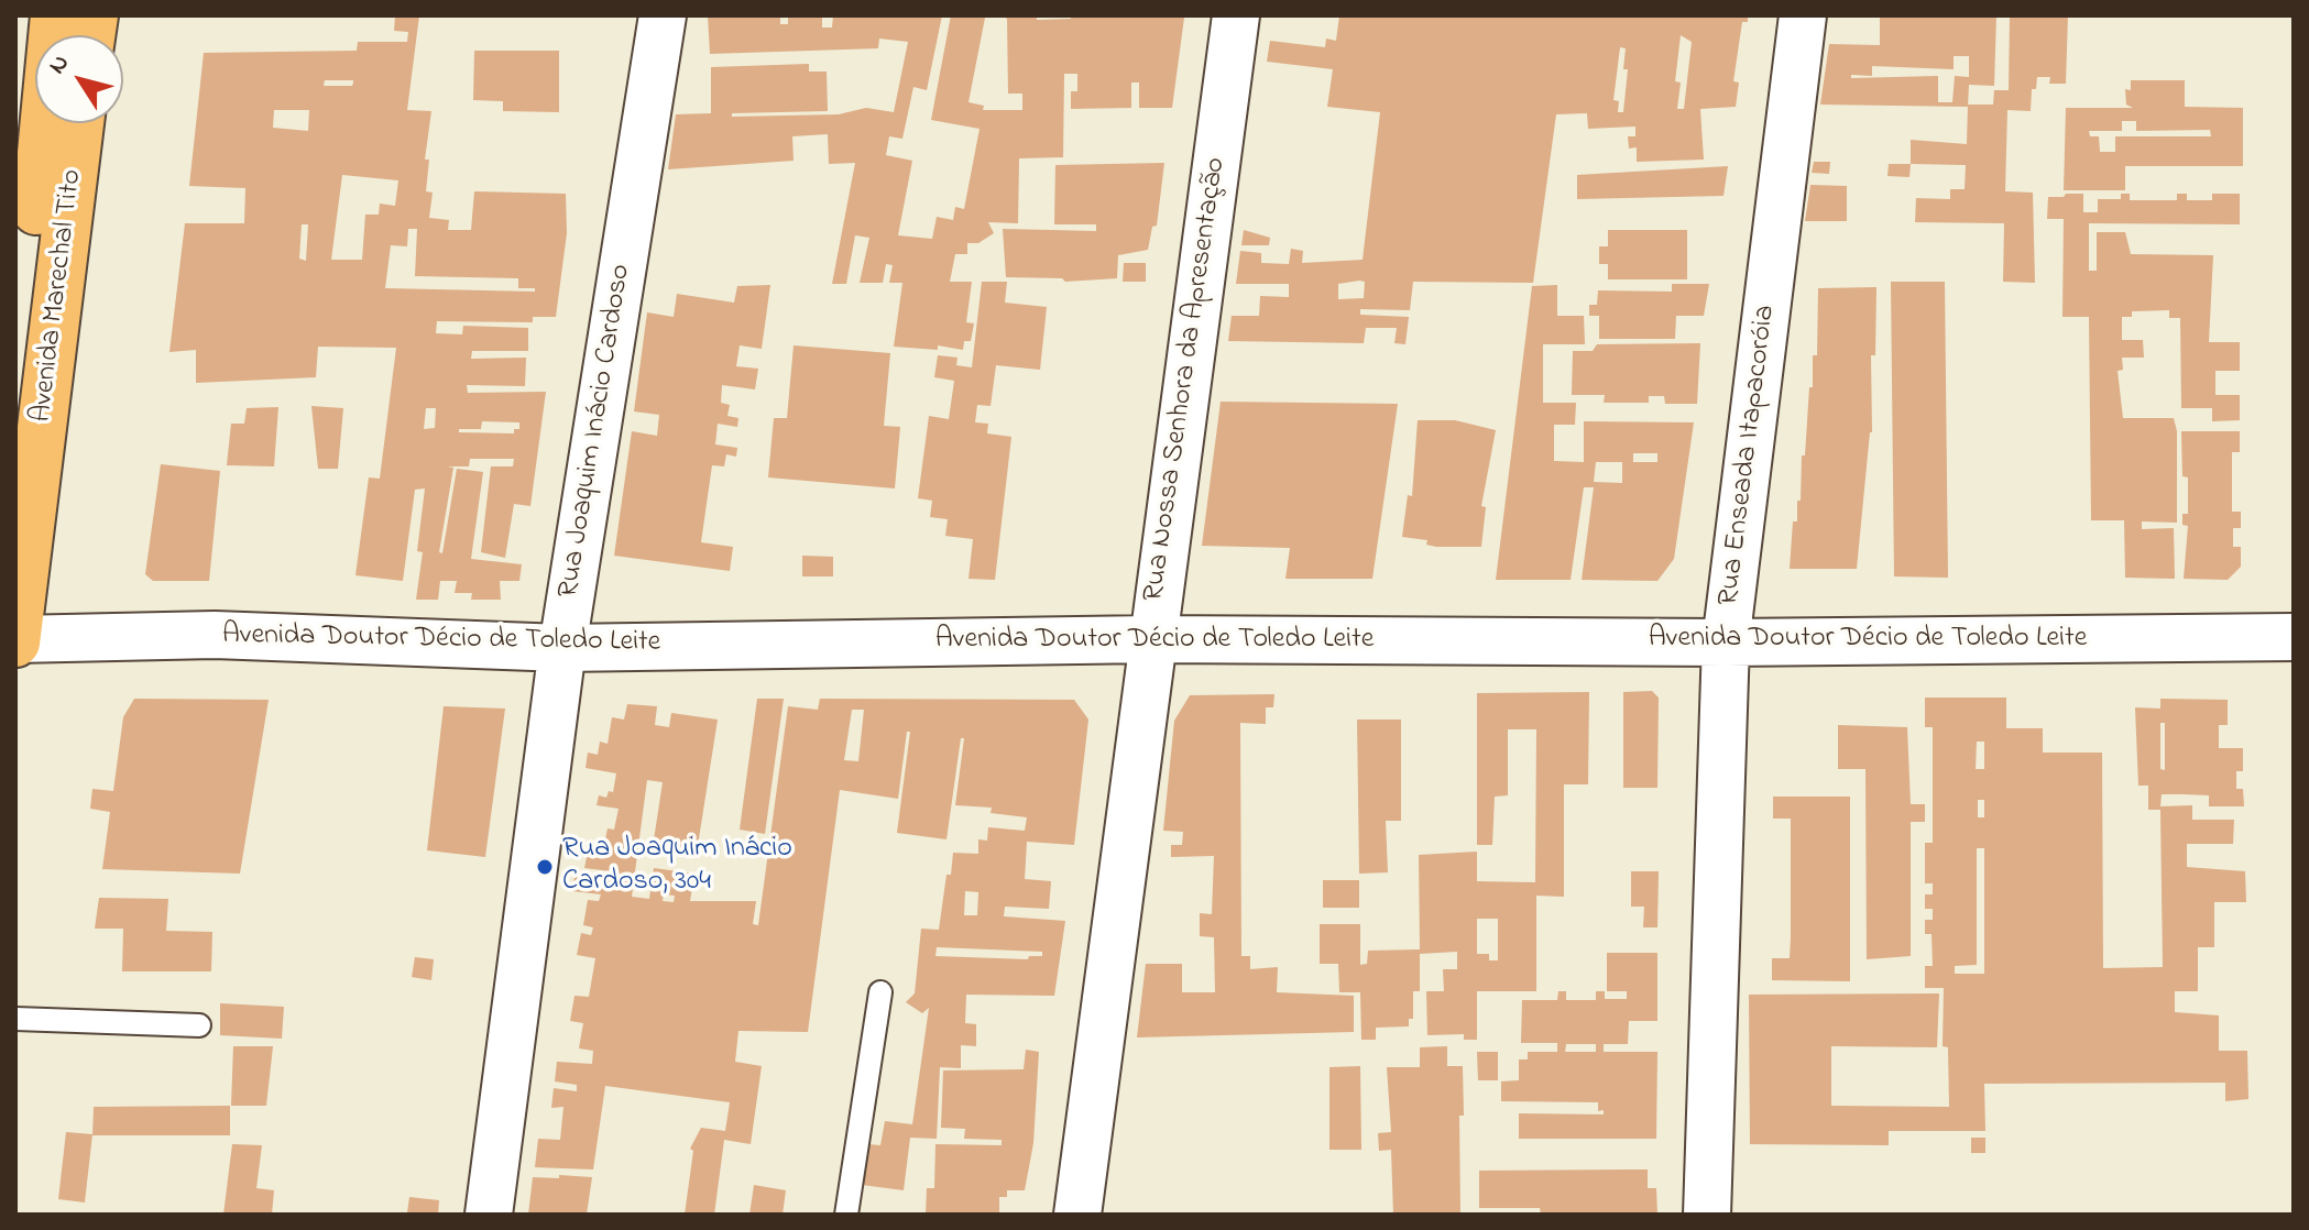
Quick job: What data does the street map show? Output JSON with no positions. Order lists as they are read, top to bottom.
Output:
{
  "streets": {
    "main road": ["Avenida Marechal Tito"],
    "street": [
      "Rua Nossa Senhora da Apresentação",
      "Rua Joaquim Inácio Cardoso",
      "Rua Enseada Itapacoróia",
      "Avenida Doutor Décio de Toledo Leite"
    ]
  },
  "crossings": [
    ["Avenida Marechal Tito", "Avenida Doutor Décio de Toledo Leite"],
    ["Rua Nossa Senhora da Apresentação", "Avenida Doutor Décio de Toledo Leite"],
    ["Rua Joaquim Inácio Cardoso", "Avenida Doutor Décio de Toledo Leite"],
    ["Rua Enseada Itapacoróia", "Avenida Doutor Décio de Toledo Leite"]
  ],
  "places": ["Rua Joaquim Inácio Cardoso, 304"],
  "north": "top left"
}
